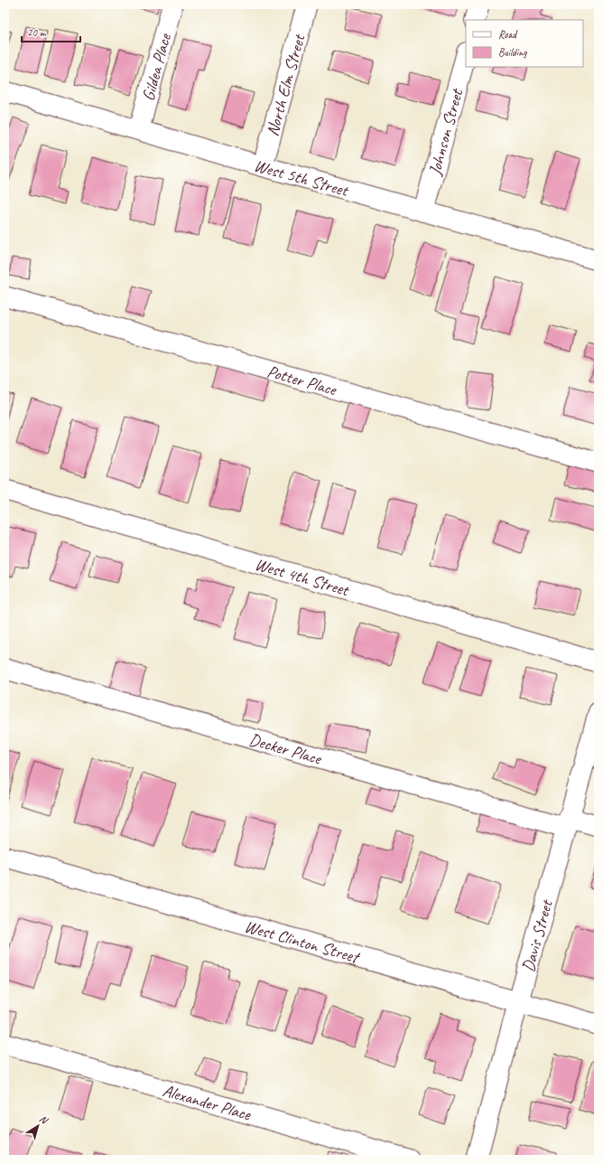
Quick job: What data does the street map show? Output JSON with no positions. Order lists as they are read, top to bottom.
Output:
{
  "streets": {
    "street": [
      "Gildea Place",
      "North Elm Street",
      "Johnson Street",
      "West 5th Street",
      "Potter Place",
      "West 4th Street",
      "Decker Place",
      "Davis Street",
      "West Clinton Street",
      "Alexander Place"
    ]
  },
  "crossings": [
    ["Gildea Place", "West 5th Street"],
    ["North Elm Street", "West 5th Street"],
    ["Johnson Street", "West 5th Street"],
    ["Decker Place", "Davis Street"],
    ["Davis Street", "West Clinton Street"]
  ],
  "legend": ["Road", "Building"],
  "scale_bar": "20 m",
  "north": "top right"
}
